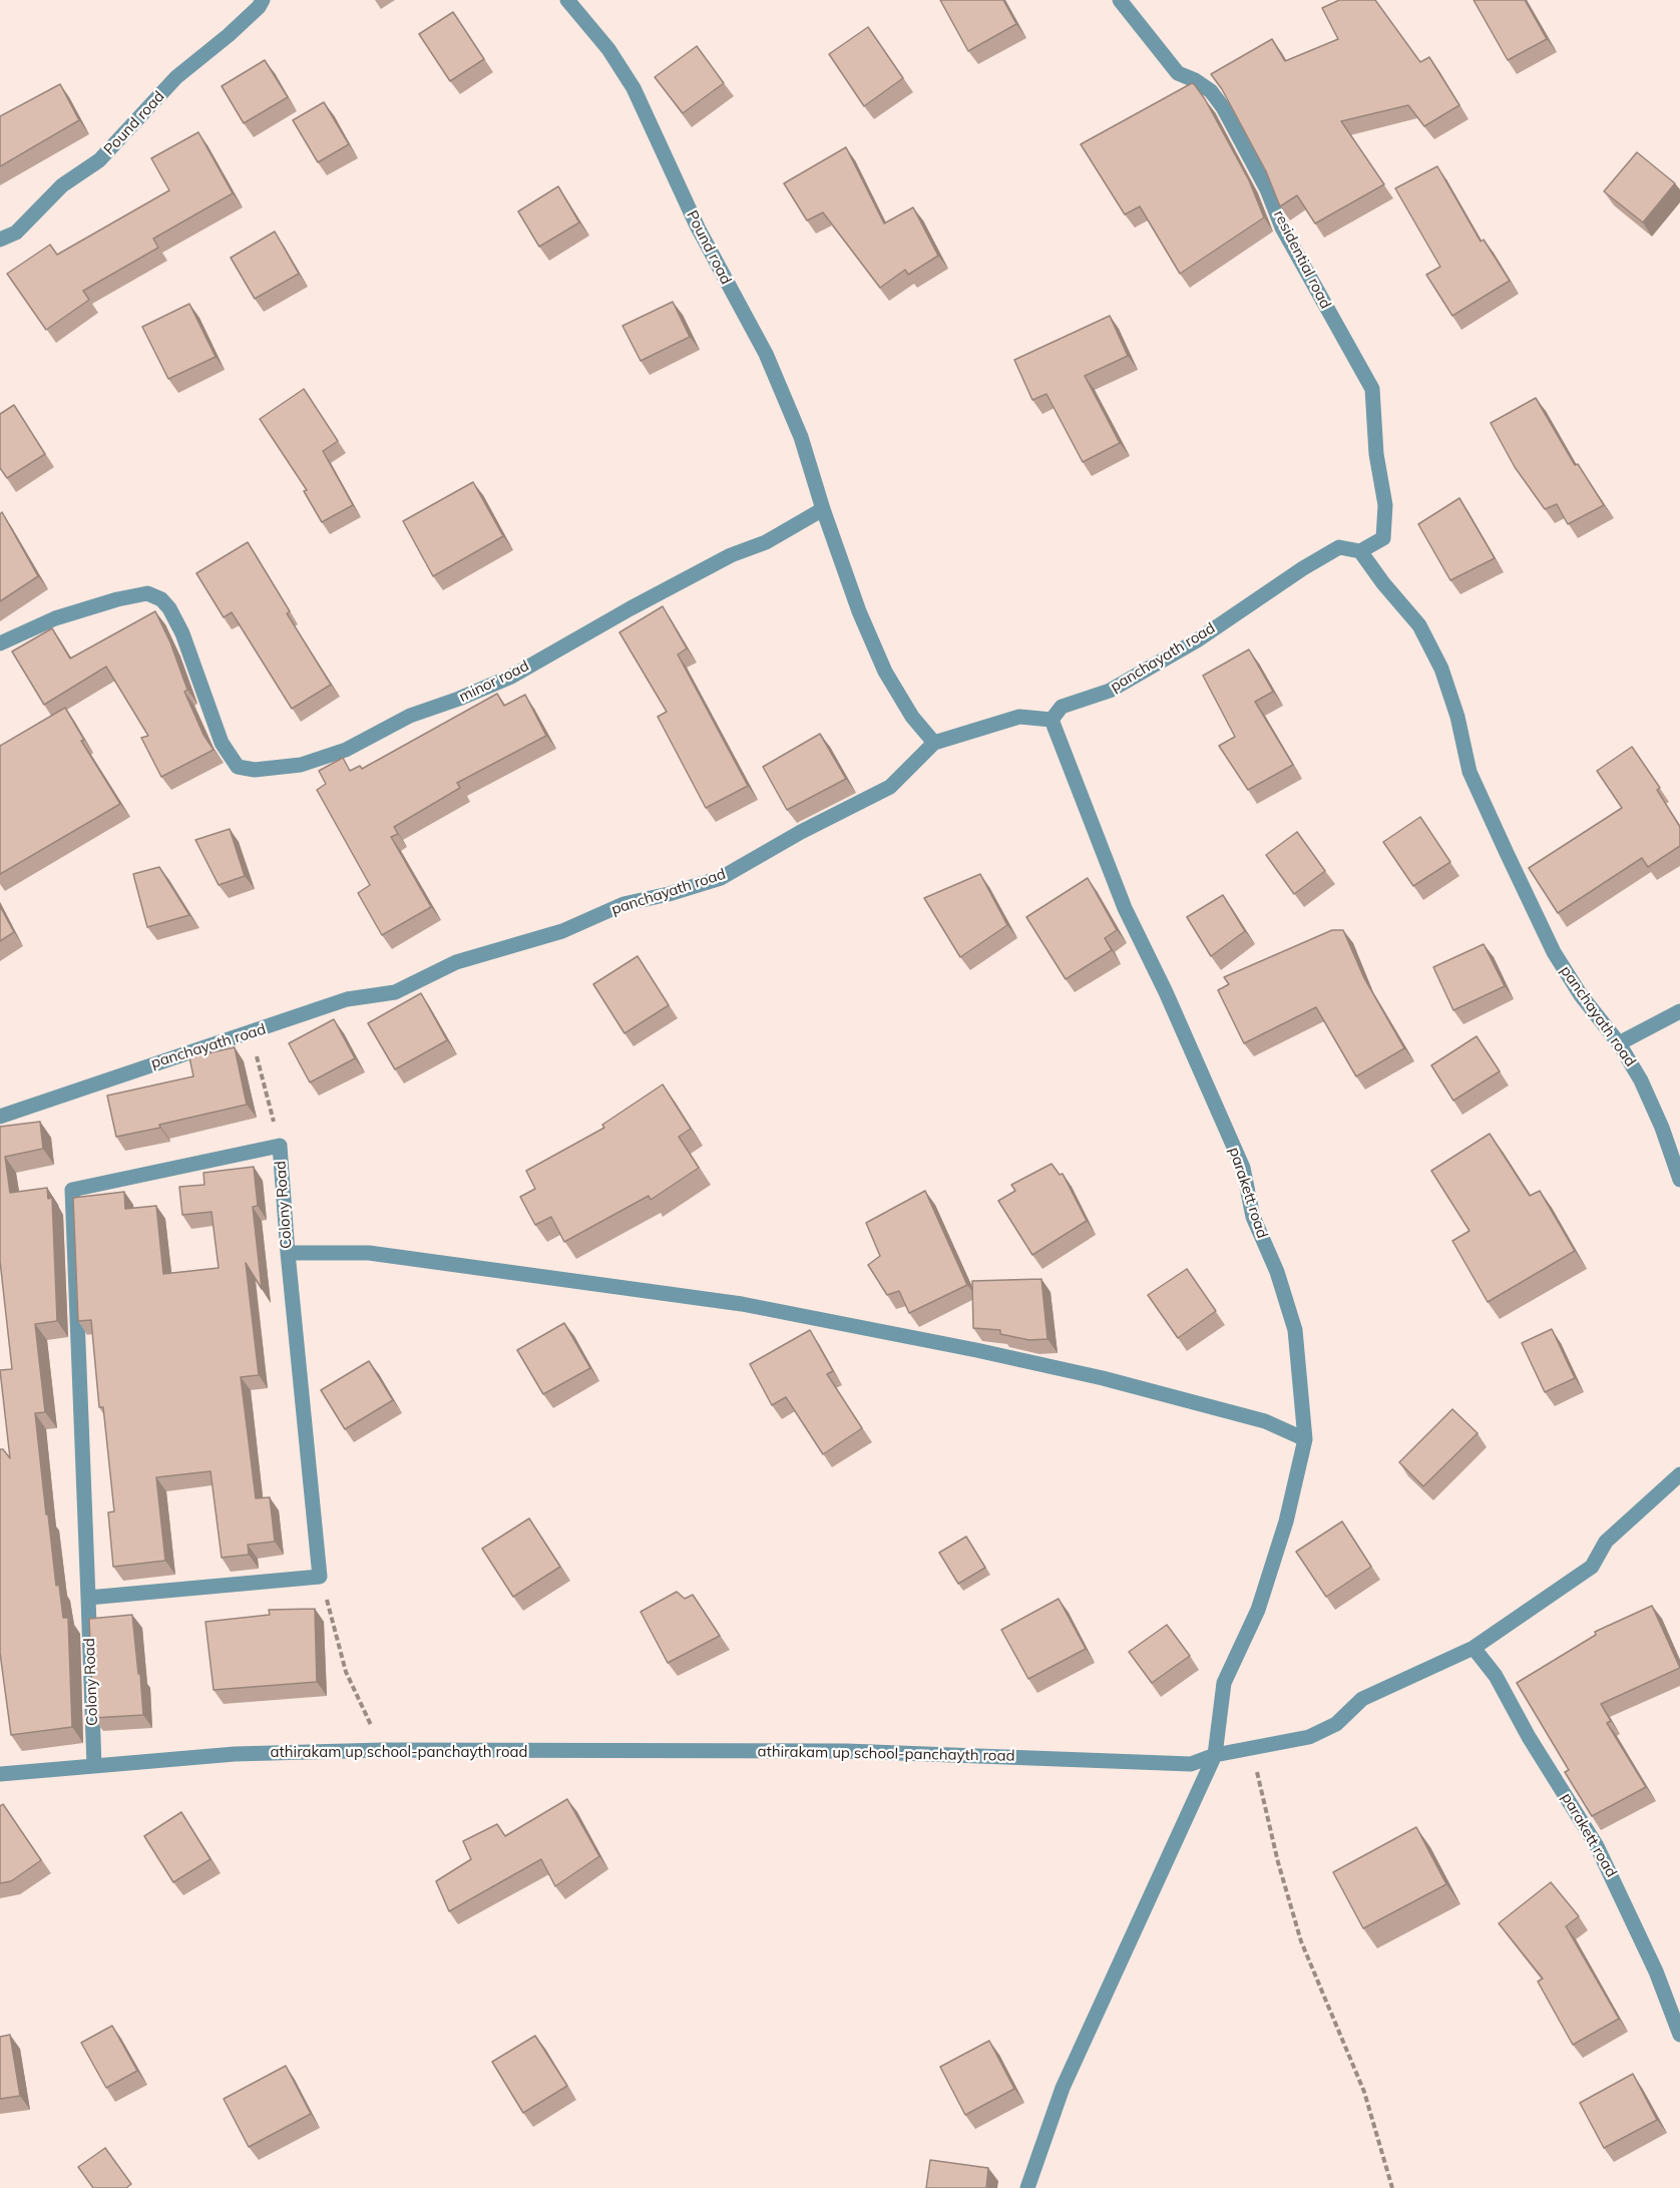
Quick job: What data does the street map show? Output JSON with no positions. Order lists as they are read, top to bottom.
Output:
{
  "streets": {
    "street": [
      "Pound road",
      "residential road",
      "panchayath road",
      "minor road",
      "parakett road",
      "Colony Road",
      "athirakam up school-panchayth road"
    ]
  },
  "crossings": [
    ["Pound road", "minor road"],
    ["residential road", "panchayath road"],
    ["panchayath road", "parakett road"],
    ["parakett road", "athirakam up school-panchayth road"],
    ["Colony Road", "athirakam up school-panchayth road"]
  ]
}
